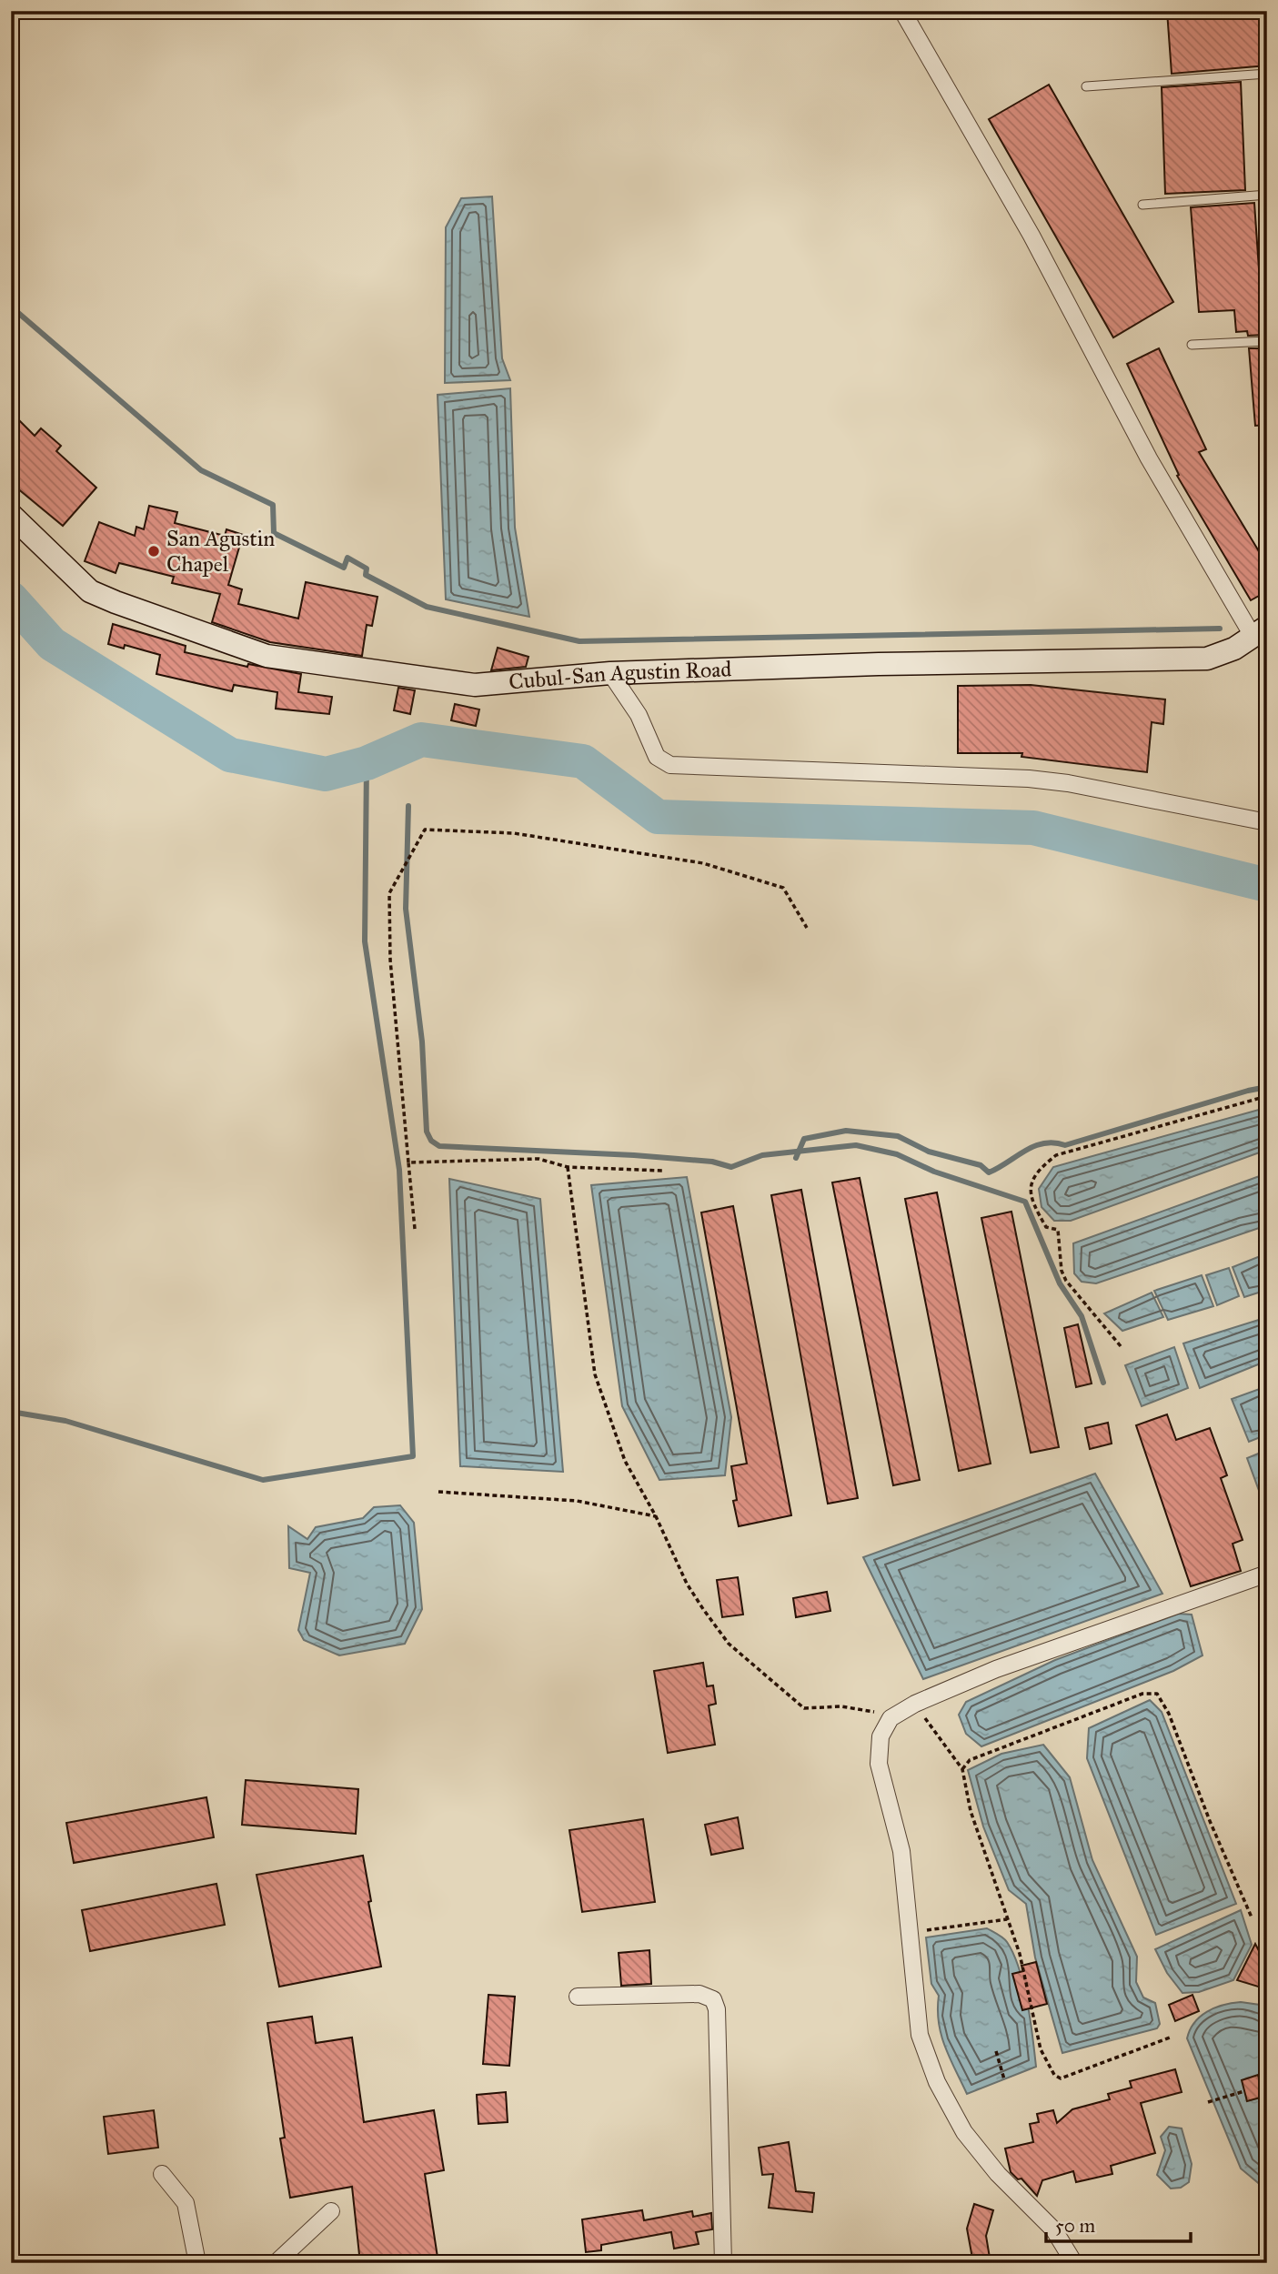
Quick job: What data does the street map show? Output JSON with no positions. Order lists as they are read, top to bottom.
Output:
{
  "streets": {
    "street": ["Cubul-San Agustin Road"]
  },
  "places": ["San Agustin Chapel"],
  "scale_bar": "50 m"
}
